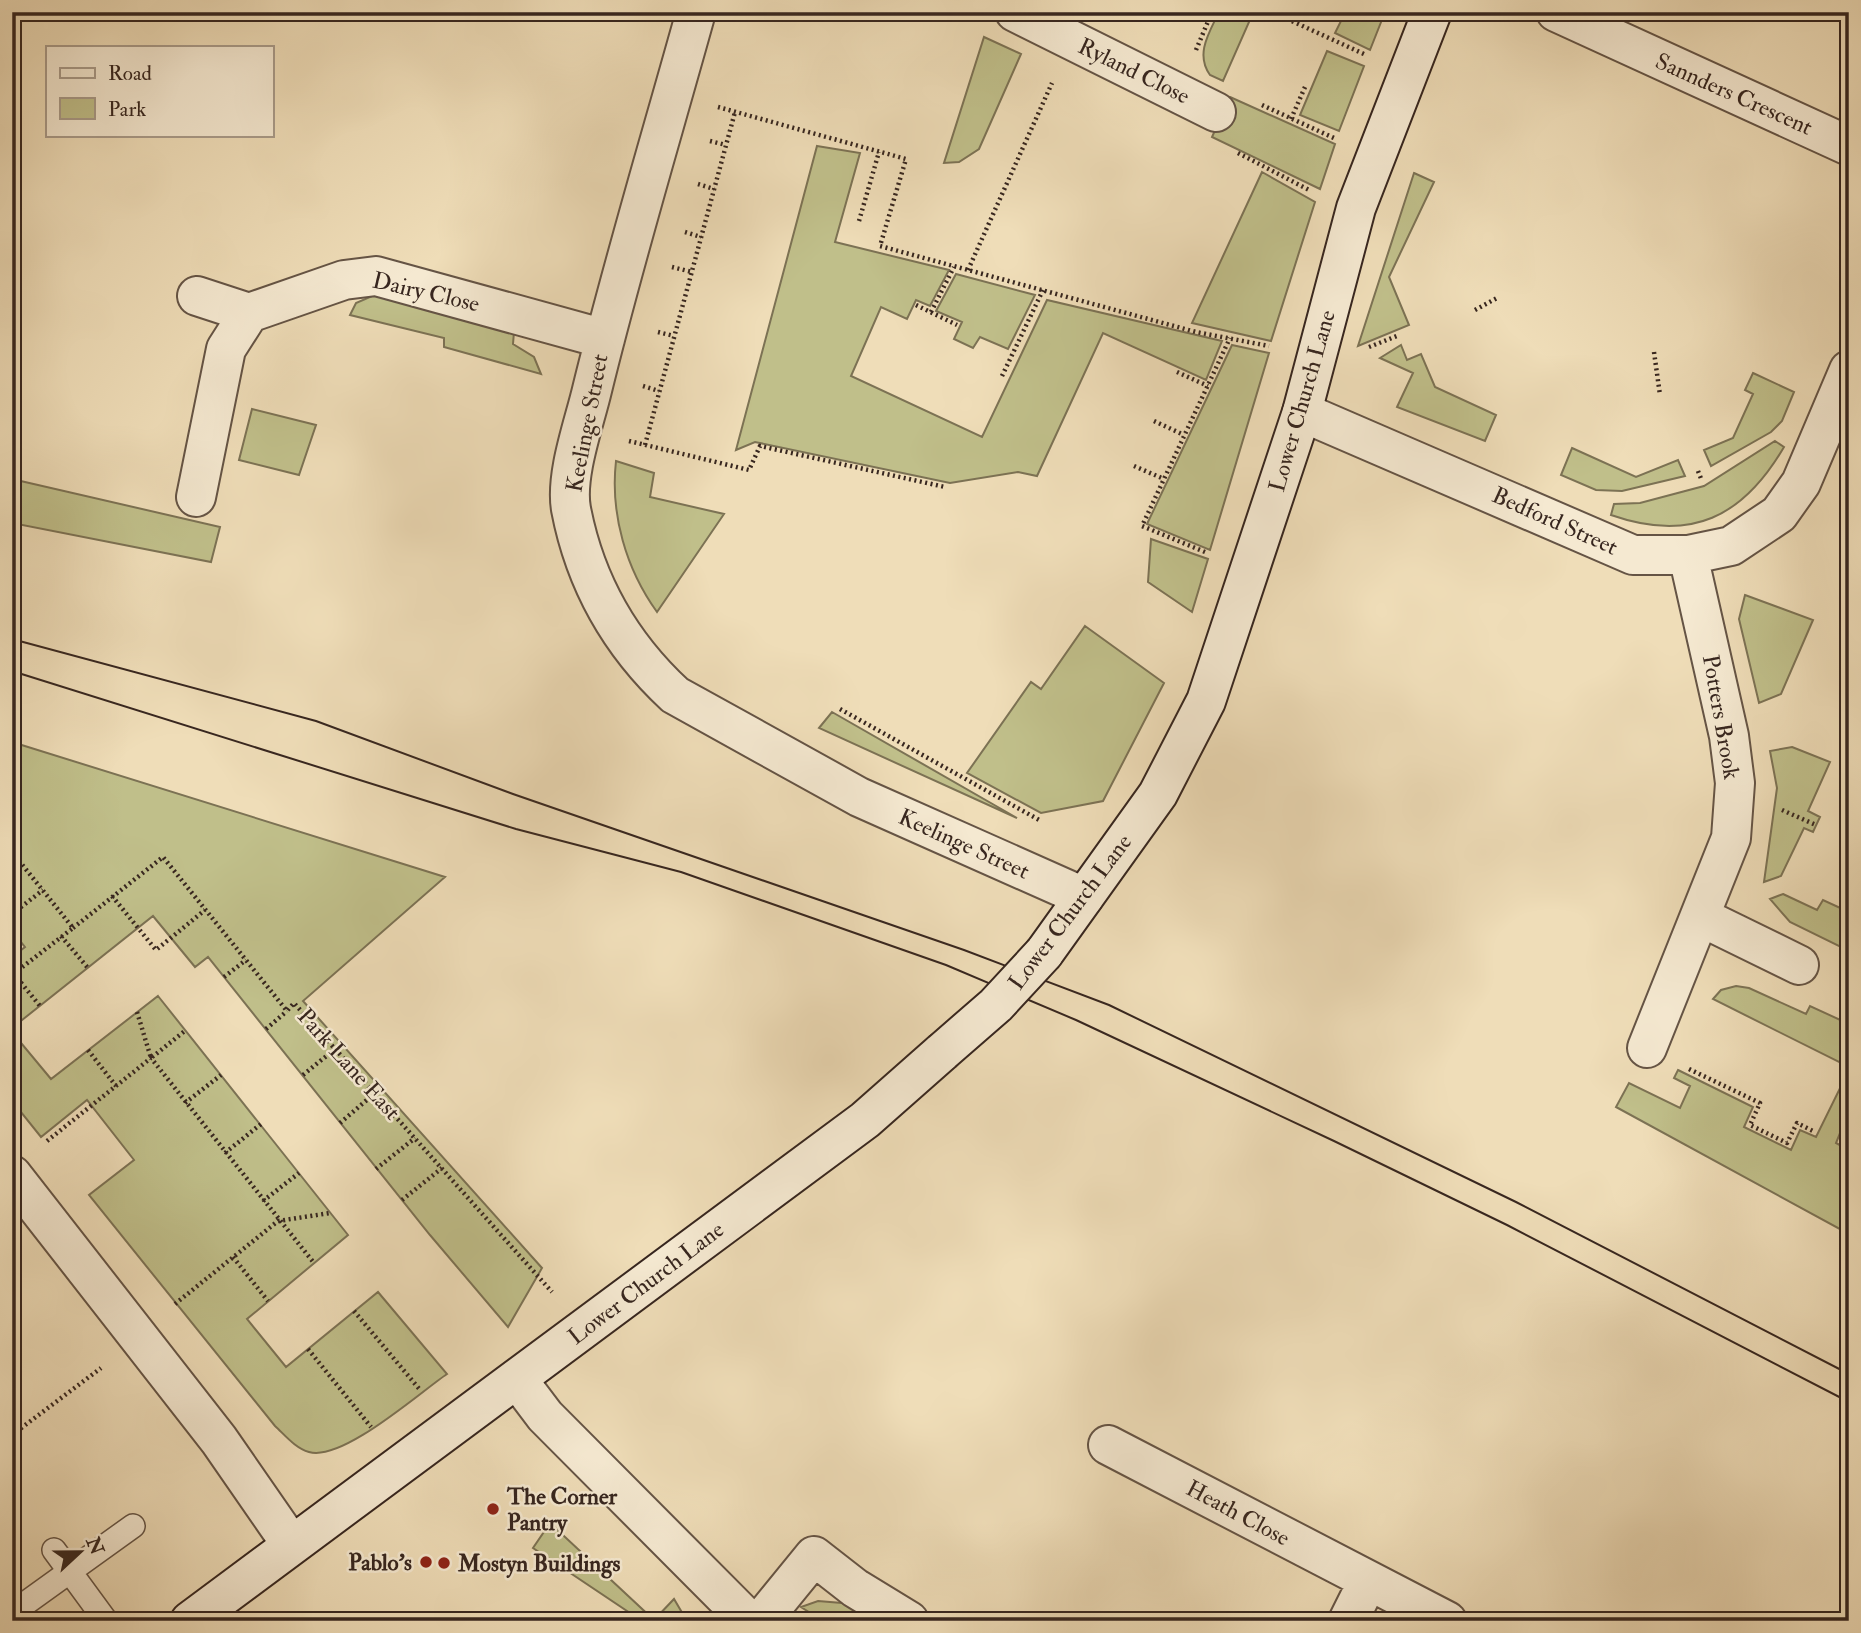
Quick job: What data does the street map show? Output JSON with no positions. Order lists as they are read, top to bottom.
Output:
{
  "streets": {
    "street": [
      "Ryland Close",
      "Sannders Crescent",
      "Dairy Close",
      "Lower Church Lane",
      "Keelinge Street",
      "Bedford Street",
      "Potters Brook",
      "Heath Close"
    ],
    "path": ["Park Lane East"]
  },
  "crossings": [
    ["Dairy Close", "Keelinge Street"],
    ["Lower Church Lane", "Keelinge Street"],
    ["Lower Church Lane", "Bedford Street"],
    ["Bedford Street", "Potters Brook"]
  ],
  "places": ["The Corner Pantry", "Pablo's", "Mostyn Buildings"],
  "legend": ["Road", "Park"],
  "north": "right"
}
